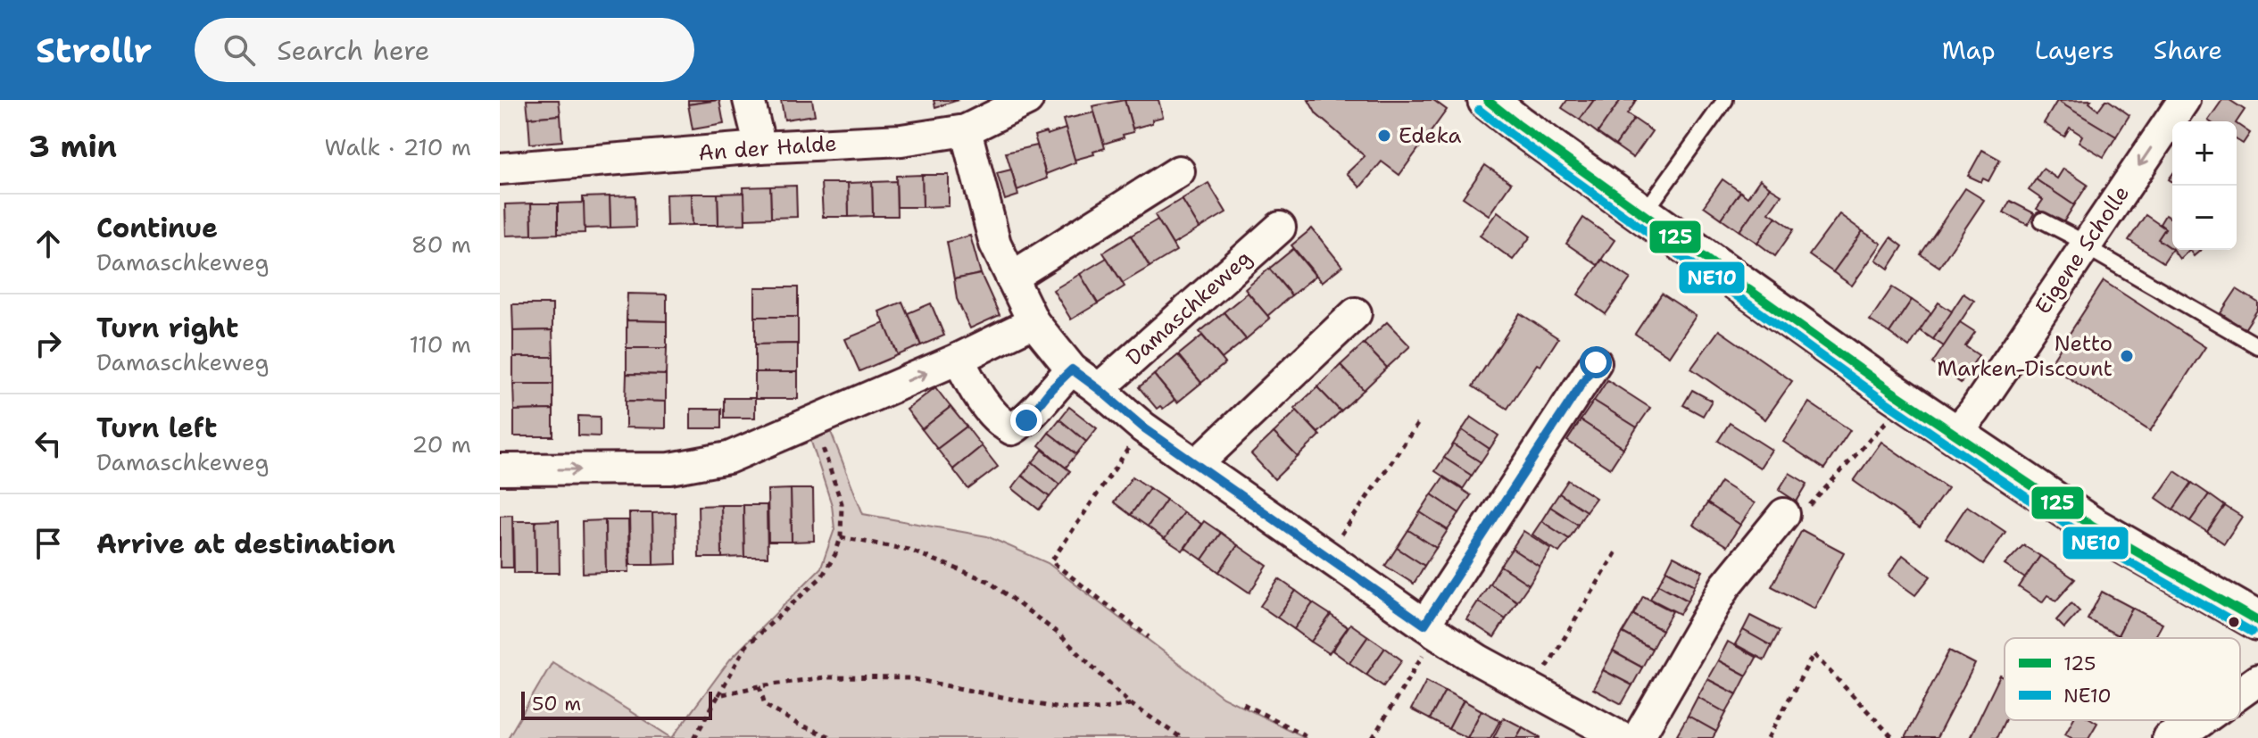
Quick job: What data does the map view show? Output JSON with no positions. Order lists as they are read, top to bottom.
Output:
{
  "streets": {
    "street": ["An der Halde", "Eigene Scholle", "Damaschkeweg"]
  },
  "one_way": ["Eigene Scholle"],
  "places": ["Edeka", "Netto Marken-Discount"],
  "lines": ["transit line 125", "transit line NE10"],
  "legend": ["125", "NE10"],
  "scale_bar": "50 m",
  "page": {
    "header": "Strollr",
    "search": "Search here",
    "nav": ["Map", "Layers", "Share"],
    "heading": ["3 min", "Walk · 210 m"],
    "map_buttons": ["+", "−"],
    "list": [
      ["Continue", "Damaschkeweg", "80 m"],
      ["Turn right", "Damaschkeweg", "110 m"],
      ["Turn left", "Damaschkeweg", "20 m"],
      "Arrive at destination"
    ],
    "scale": "50 m"
  }
}
